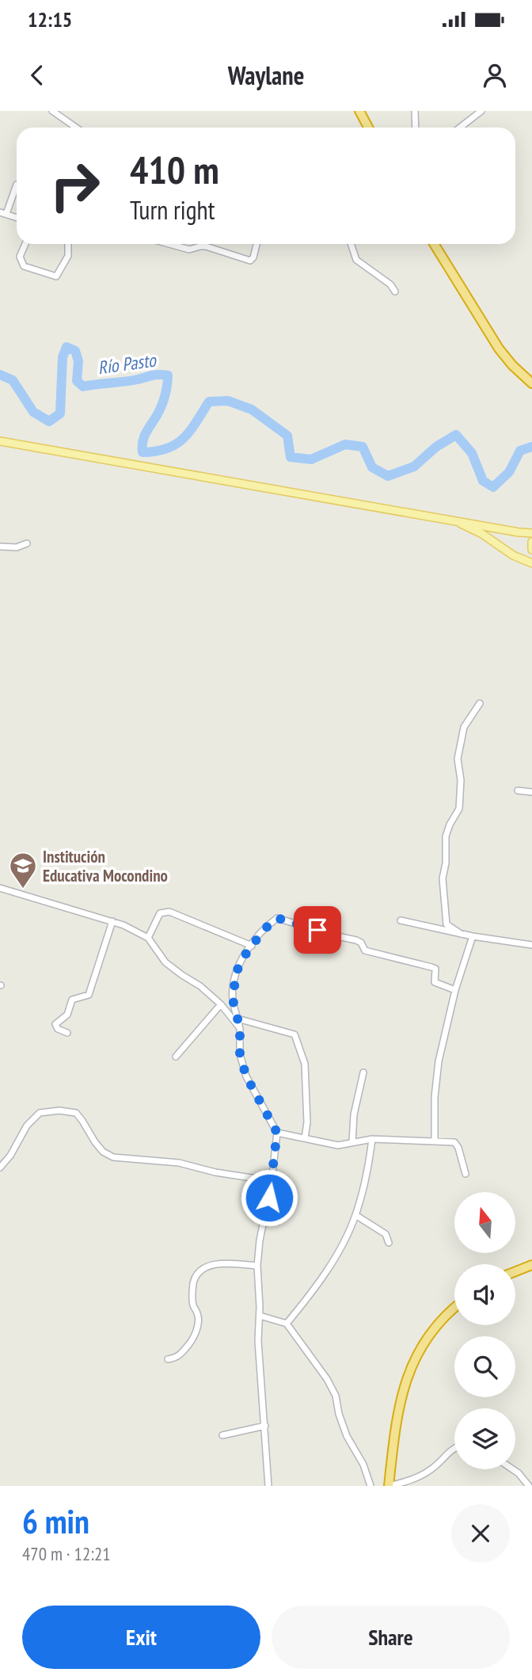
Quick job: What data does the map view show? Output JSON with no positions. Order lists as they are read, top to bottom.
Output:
{
  "water": ["Río Pasto"],
  "places": {
    "school or university": ["Institución Educativa Mocondino"]
  },
  "north": "top",
  "page": {
    "status": "12:15",
    "header": "Waylane",
    "turn": ["410 m", "Turn right"],
    "heading": ["6 min", "470 m · 12:21"],
    "buttons": ["Exit", "Share"]
  }
}
